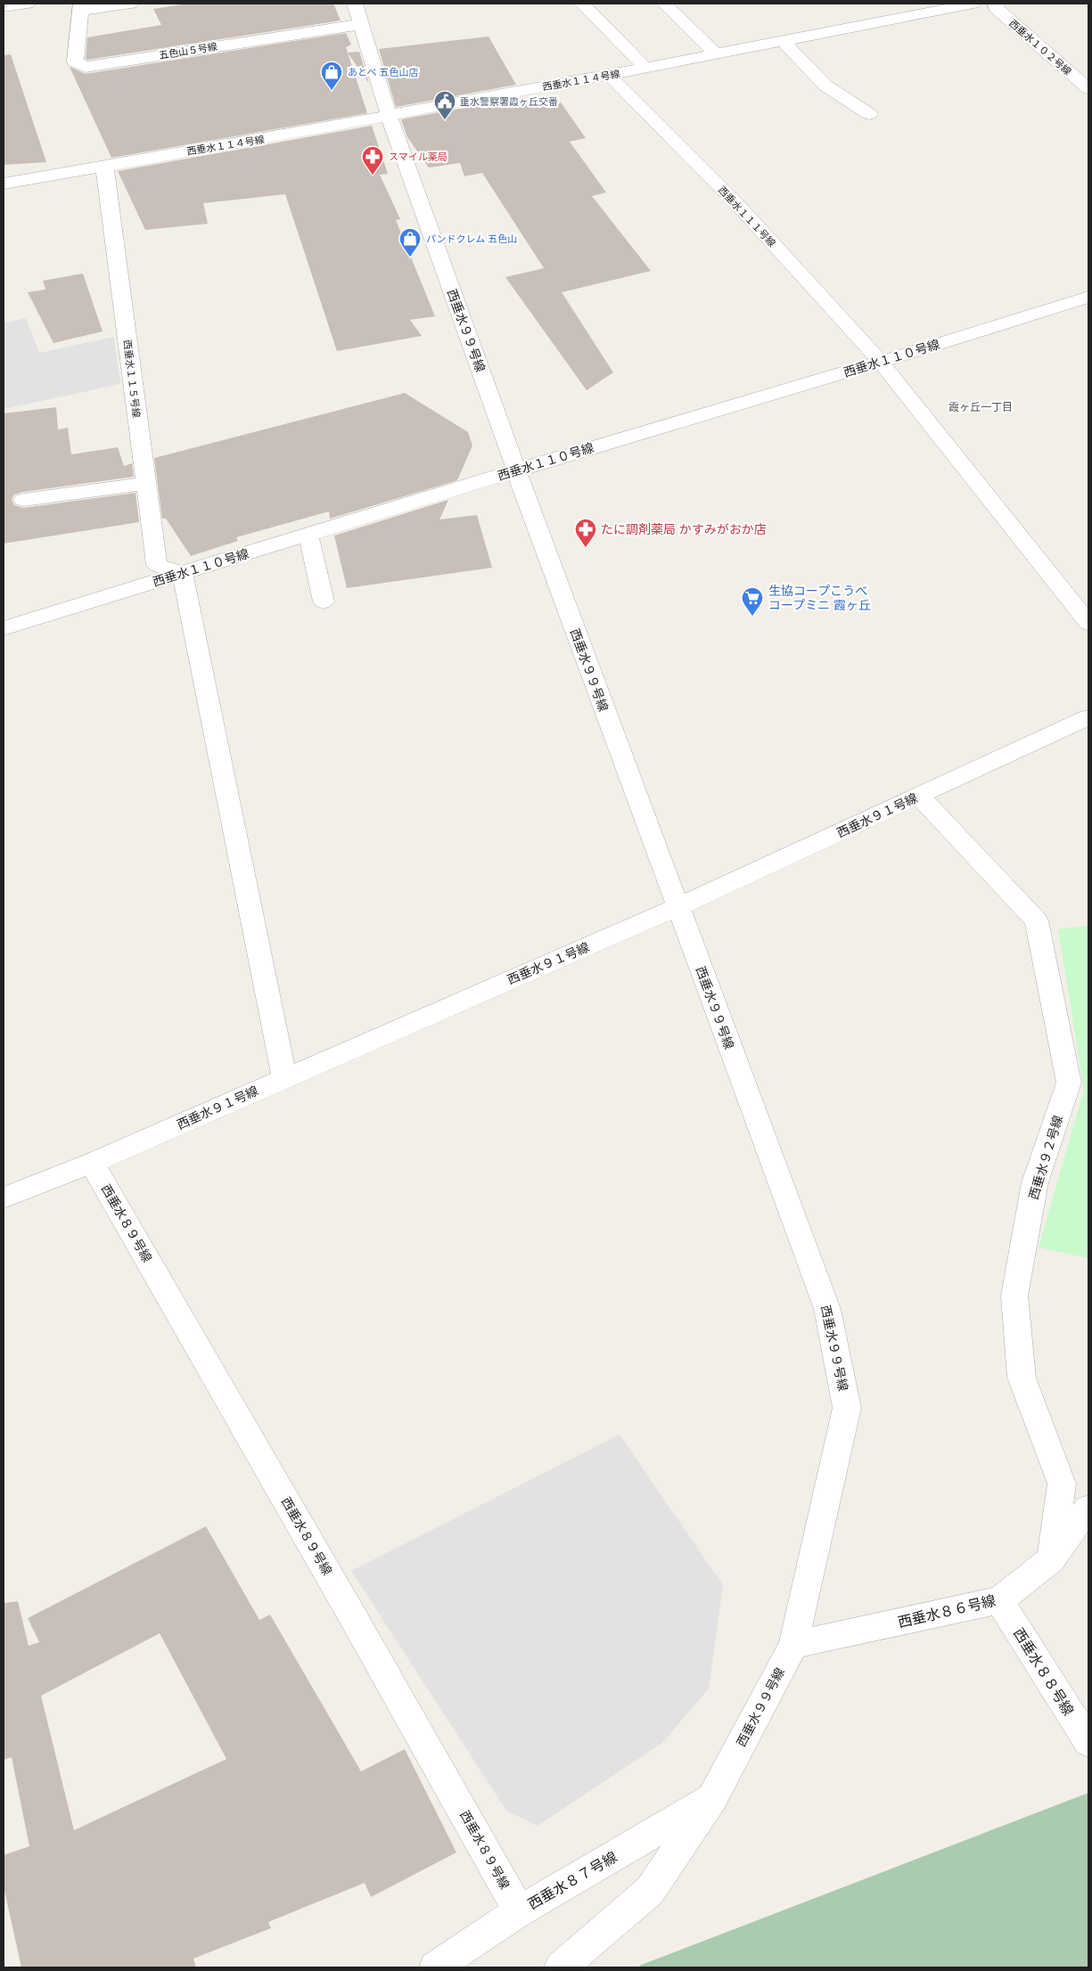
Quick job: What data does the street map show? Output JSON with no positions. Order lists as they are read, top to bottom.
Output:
{
  "streets": {
    "street": [
      "西垂水１０２号線",
      "五色山５号線",
      "西垂水１１４号線",
      "西垂水１１１号線",
      "西垂水９９号線",
      "西垂水１１０号線",
      "西垂水１１５号線",
      "西垂水９１号線",
      "西垂水９２号線",
      "西垂水８９号線",
      "西垂水８６号線",
      "西垂水８８号線",
      "西垂水８７号線"
    ]
  },
  "crossings": [
    ["五色山５号線", "西垂水９９号線"],
    ["西垂水１１４号線", "西垂水１１１号線"],
    ["西垂水１１４号線", "西垂水９９号線"],
    ["西垂水１１４号線", "西垂水１１５号線"],
    ["西垂水１１１号線", "西垂水１１０号線"],
    ["西垂水９９号線", "西垂水１１０号線"],
    ["西垂水９９号線", "西垂水９１号線"],
    ["西垂水９９号線", "西垂水８６号線"],
    ["西垂水９９号線", "西垂水８７号線"],
    ["西垂水１１０号線", "西垂水１１５号線"],
    ["西垂水９１号線", "西垂水９２号線"],
    ["西垂水９１号線", "西垂水８９号線"],
    ["西垂水９２号線", "西垂水８６号線"],
    ["西垂水８９号線", "西垂水８７号線"],
    ["西垂水８６号線", "西垂水８８号線"]
  ],
  "districts": ["霞ヶ丘一丁目"],
  "places": {
    "shop": ["あとべ 五色山店", "パンドクレム 五色山"],
    "public building": ["垂水警察署霞ヶ丘交番"],
    "pharmacy": ["スマイル薬局", "たに調剤薬局 かすみがおか店"],
    "supermarket": ["生協コープこうべ コープミニ 霞ヶ丘"]
  }
}
